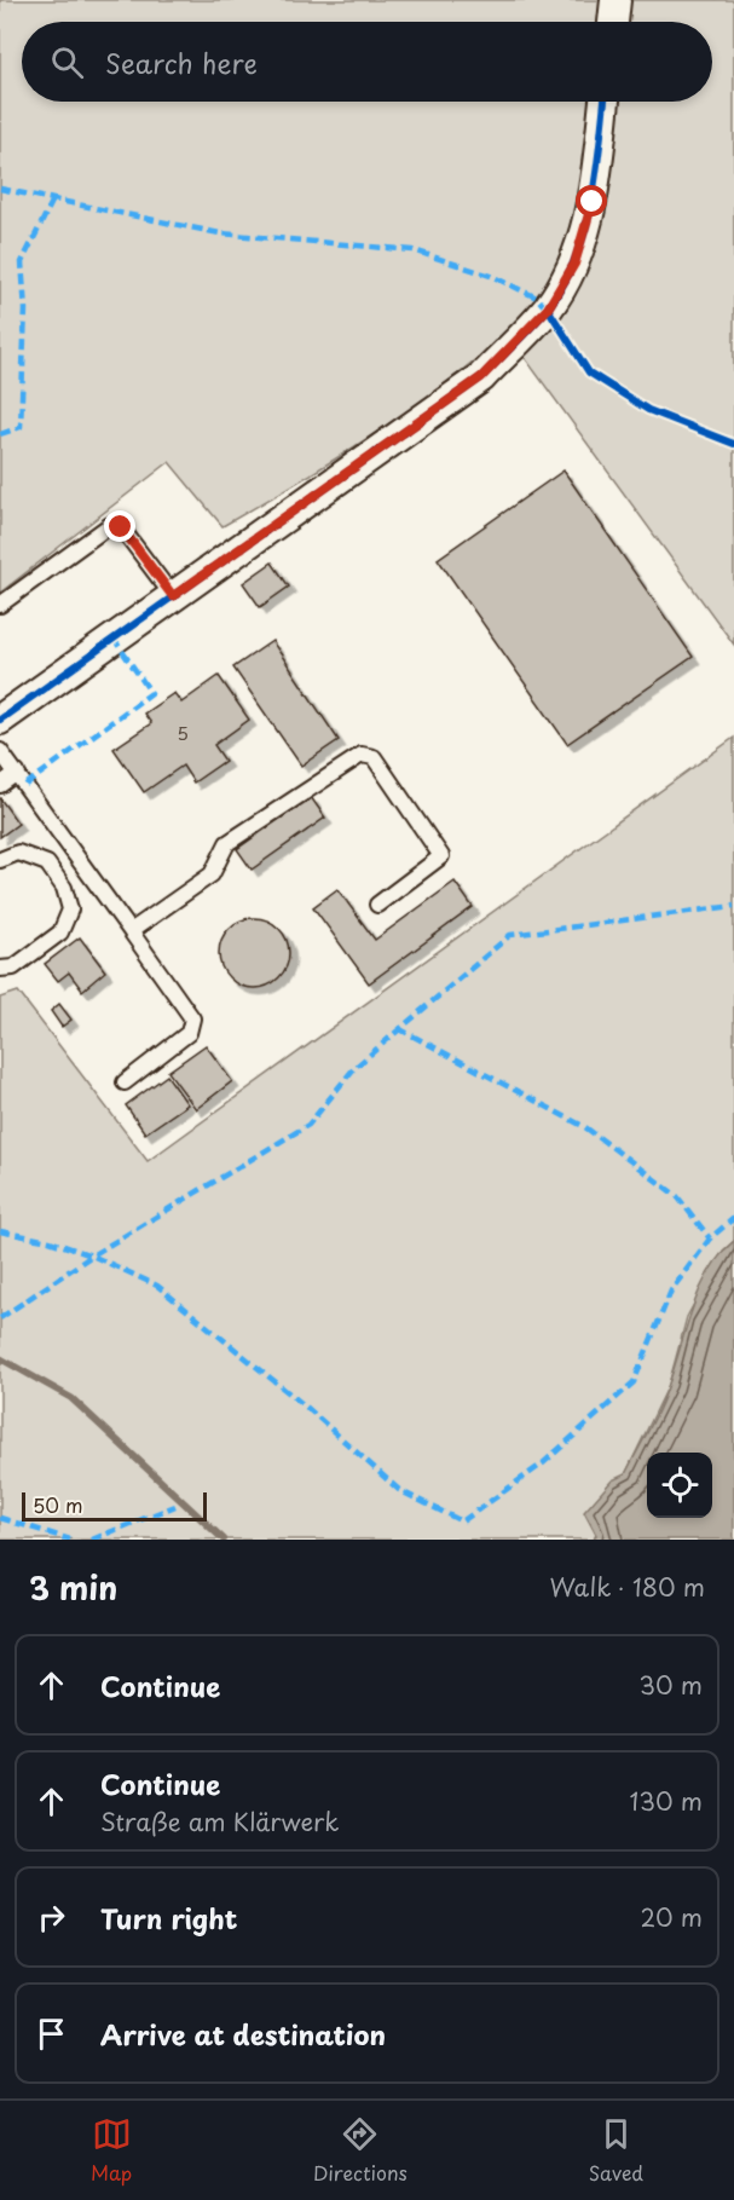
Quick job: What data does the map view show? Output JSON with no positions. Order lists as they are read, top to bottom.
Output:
{
  "house_numbers": ["5"],
  "scale_bar": "50 m",
  "page": {
    "search": "Search here",
    "scale": "50 m",
    "heading": ["3 min", "Walk · 180 m"],
    "list": [
      ["Continue", "30 m"],
      ["Continue", "Straße am Klärwerk", "130 m"],
      ["Turn right", "20 m"],
      "Arrive at destination"
    ],
    "nav": ["Map", "Directions", "Saved"]
  }
}
